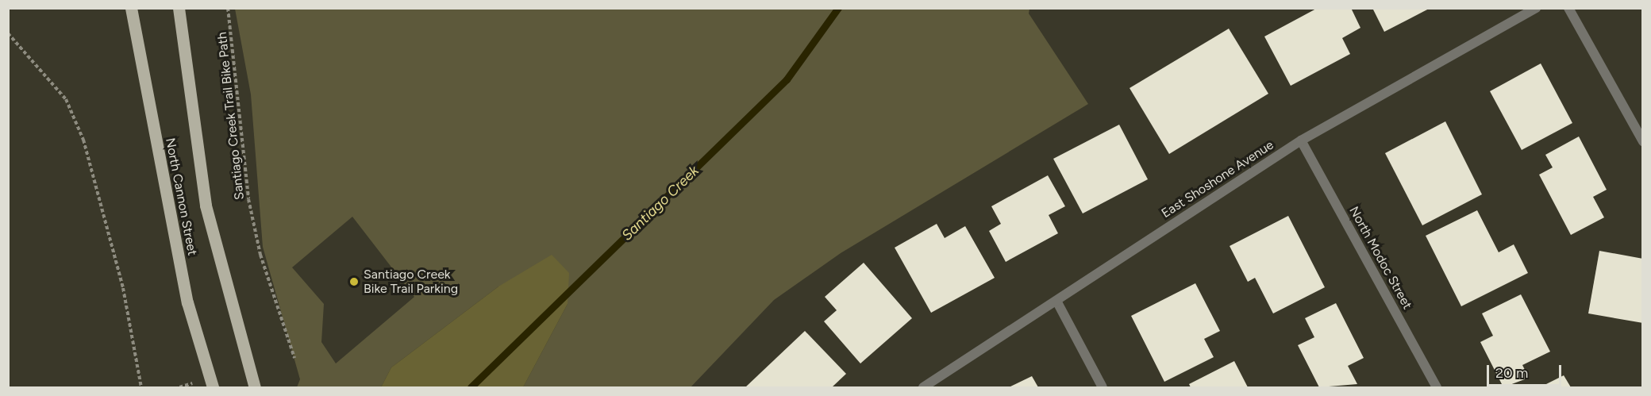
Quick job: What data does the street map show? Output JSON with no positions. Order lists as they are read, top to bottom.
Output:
{
  "streets": {
    "main road": ["North Cannon Street"],
    "street": ["East Shoshone Avenue", "North Modoc Street"],
    "path": ["Santiago Creek Trail Bike Path"]
  },
  "crossings": [
    ["East Shoshone Avenue", "North Modoc Street"]
  ],
  "water": ["Santiago Creek"],
  "places": ["Santiago Creek Bike Trail Parking"],
  "scale_bar": "20 m"
}
